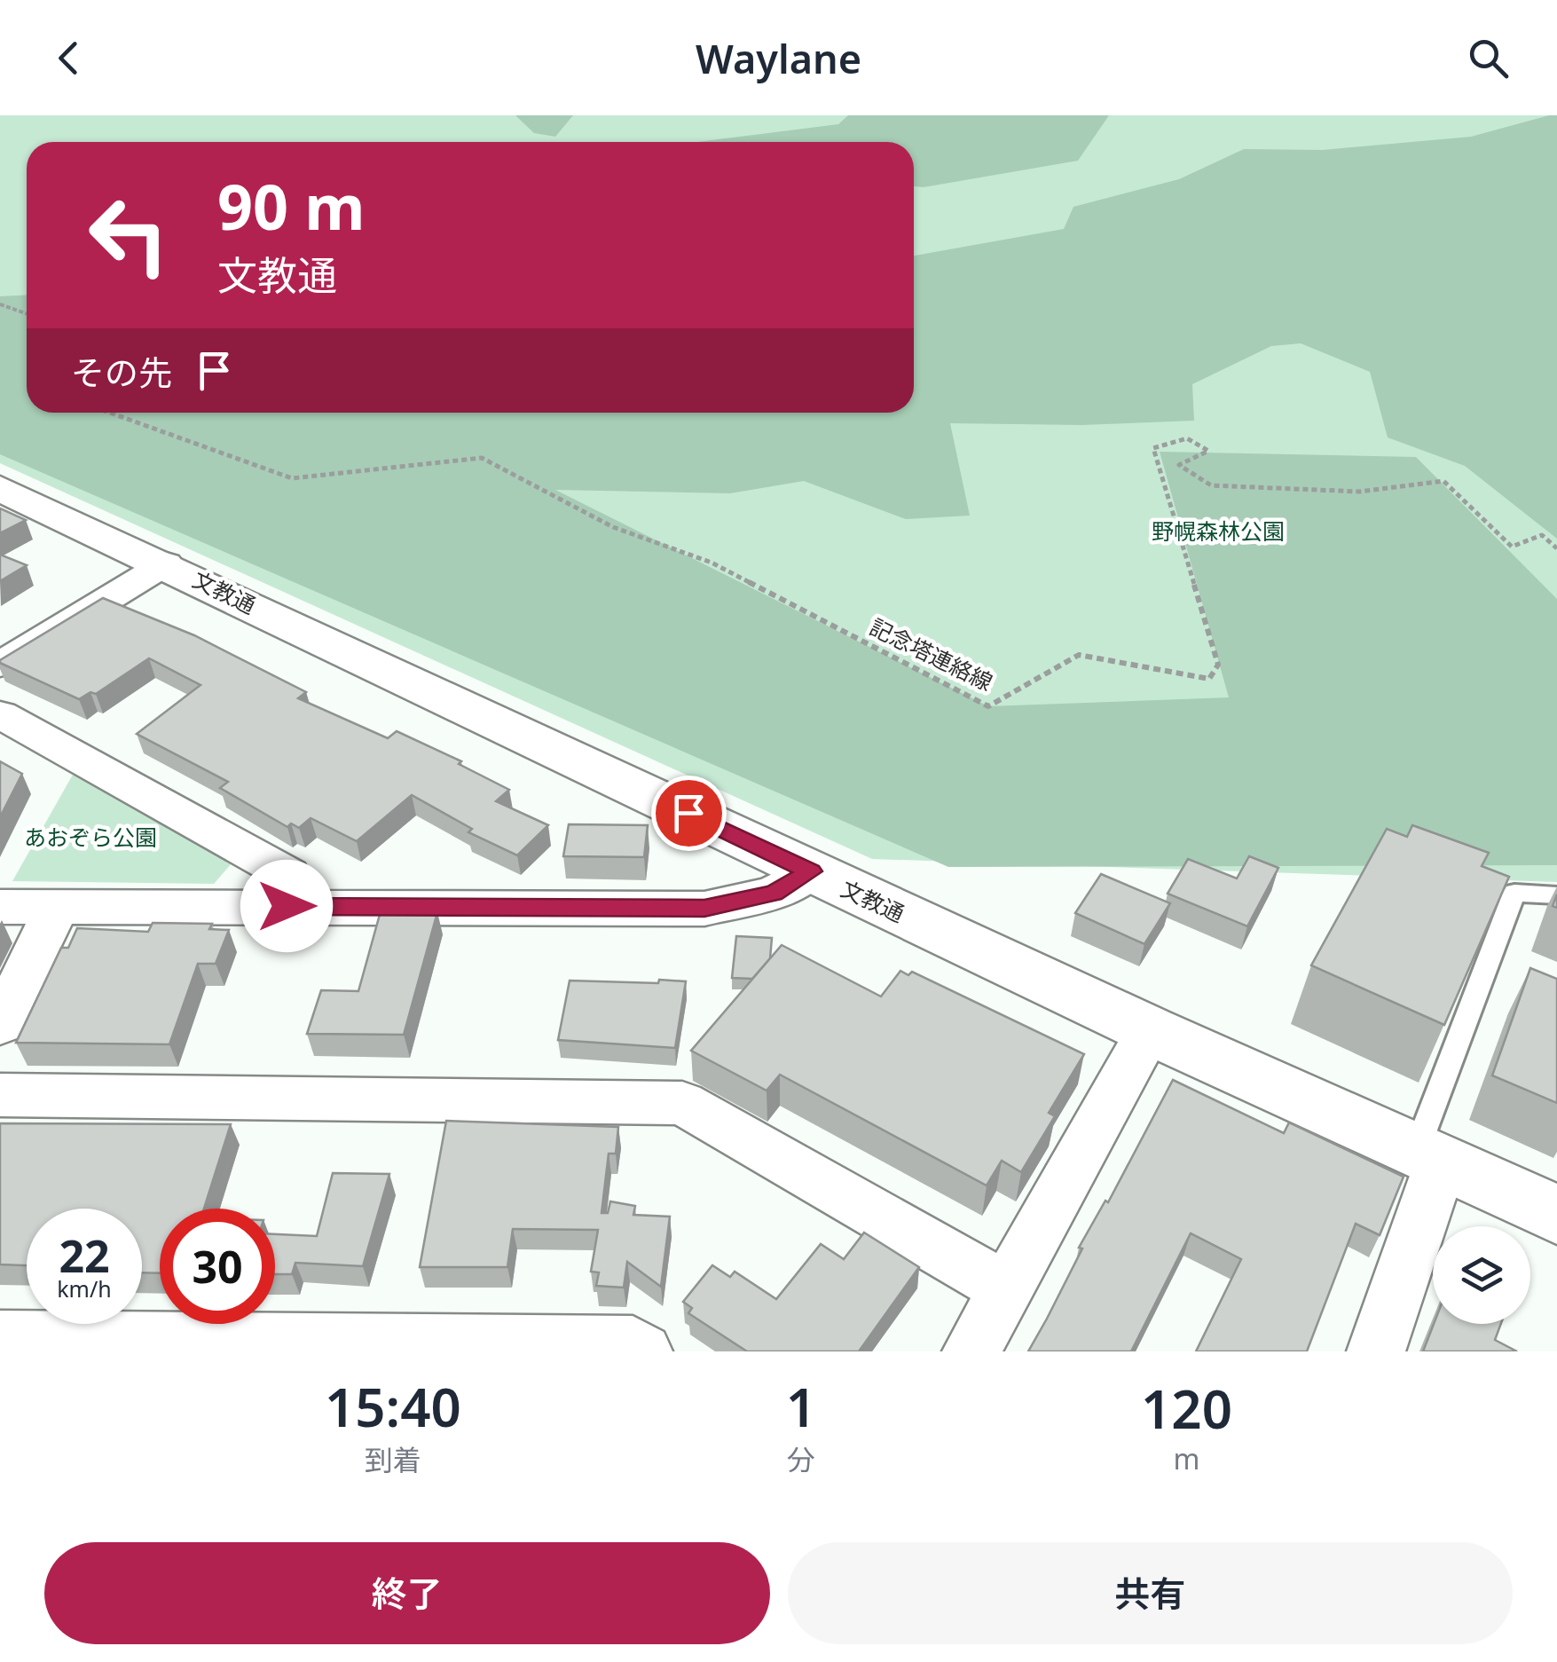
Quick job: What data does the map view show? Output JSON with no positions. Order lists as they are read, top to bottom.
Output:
{
  "streets": {
    "street": ["文教通"],
    "path": ["記念塔連絡線"]
  },
  "parks": ["野幌森林公園", "あおぞら公園"],
  "page": {
    "header": "Waylane",
    "turn": ["90 m", "文教通"],
    "then": "その先",
    "speed": "22 km/h",
    "limit": "30",
    "eta": [
      "15:40",
      "到着",
      "1",
      "分",
      "120",
      "m"
    ],
    "buttons": ["終了", "共有"]
  }
}
